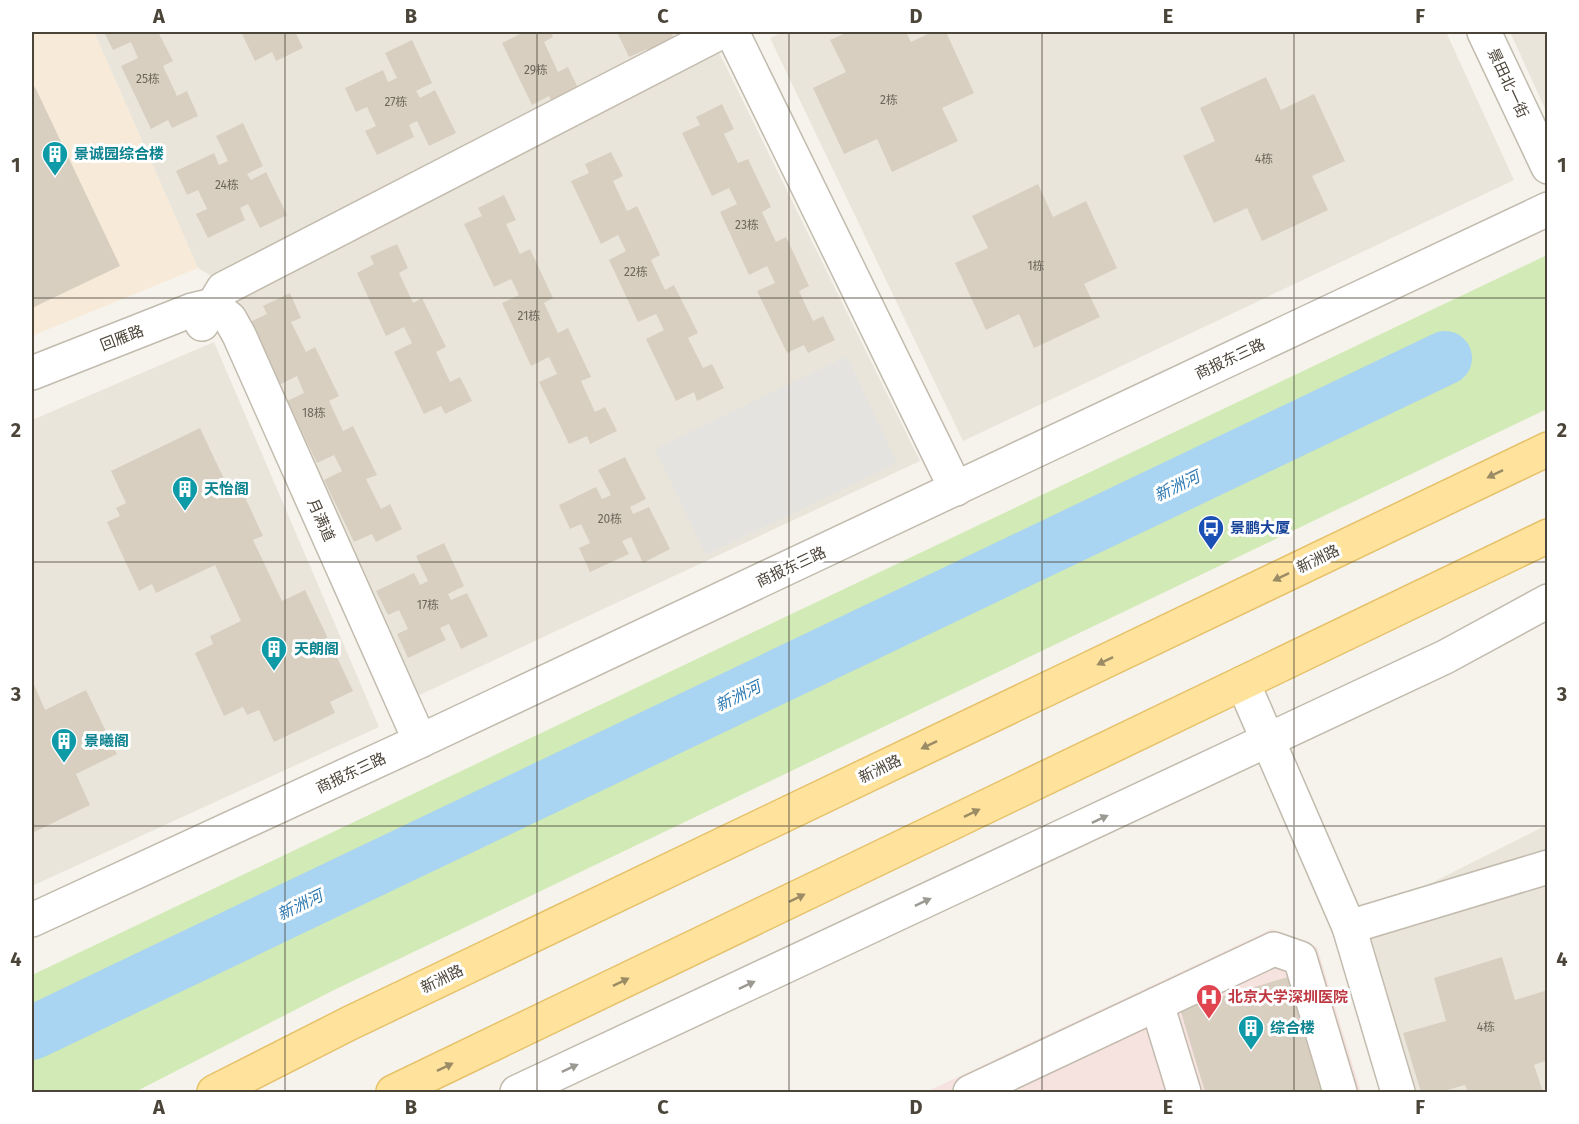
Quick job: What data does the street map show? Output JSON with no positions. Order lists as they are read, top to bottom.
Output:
{
  "streets": {
    "main road": ["新洲路"],
    "street": [
      "景田北一街",
      "回雁路",
      "商报东三路",
      "月满道"
    ]
  },
  "crossings": [
    ["回雁路", "月满道"],
    ["商报东三路", "月满道"]
  ],
  "water": ["新洲河"],
  "places": {
    "building": [
      "景诚园综合楼",
      "天怡阁",
      "天朗阁",
      "景曦阁",
      "综合楼"
    ],
    "bus stop": ["景鹏大厦"],
    "hospital": ["北京大学深圳医院"]
  },
  "house_numbers": [
    "29栋",
    "25栋",
    "2栋",
    "27栋",
    "4栋",
    "24栋",
    "23栋",
    "1栋",
    "22栋",
    "21栋",
    "18栋",
    "20栋",
    "17栋",
    "4栋"
  ],
  "grid": {
    "columns": [
      "A",
      "B",
      "C",
      "D",
      "E",
      "F"
    ],
    "rows": [
      "1",
      "2",
      "3",
      "4"
    ]
  }
}
